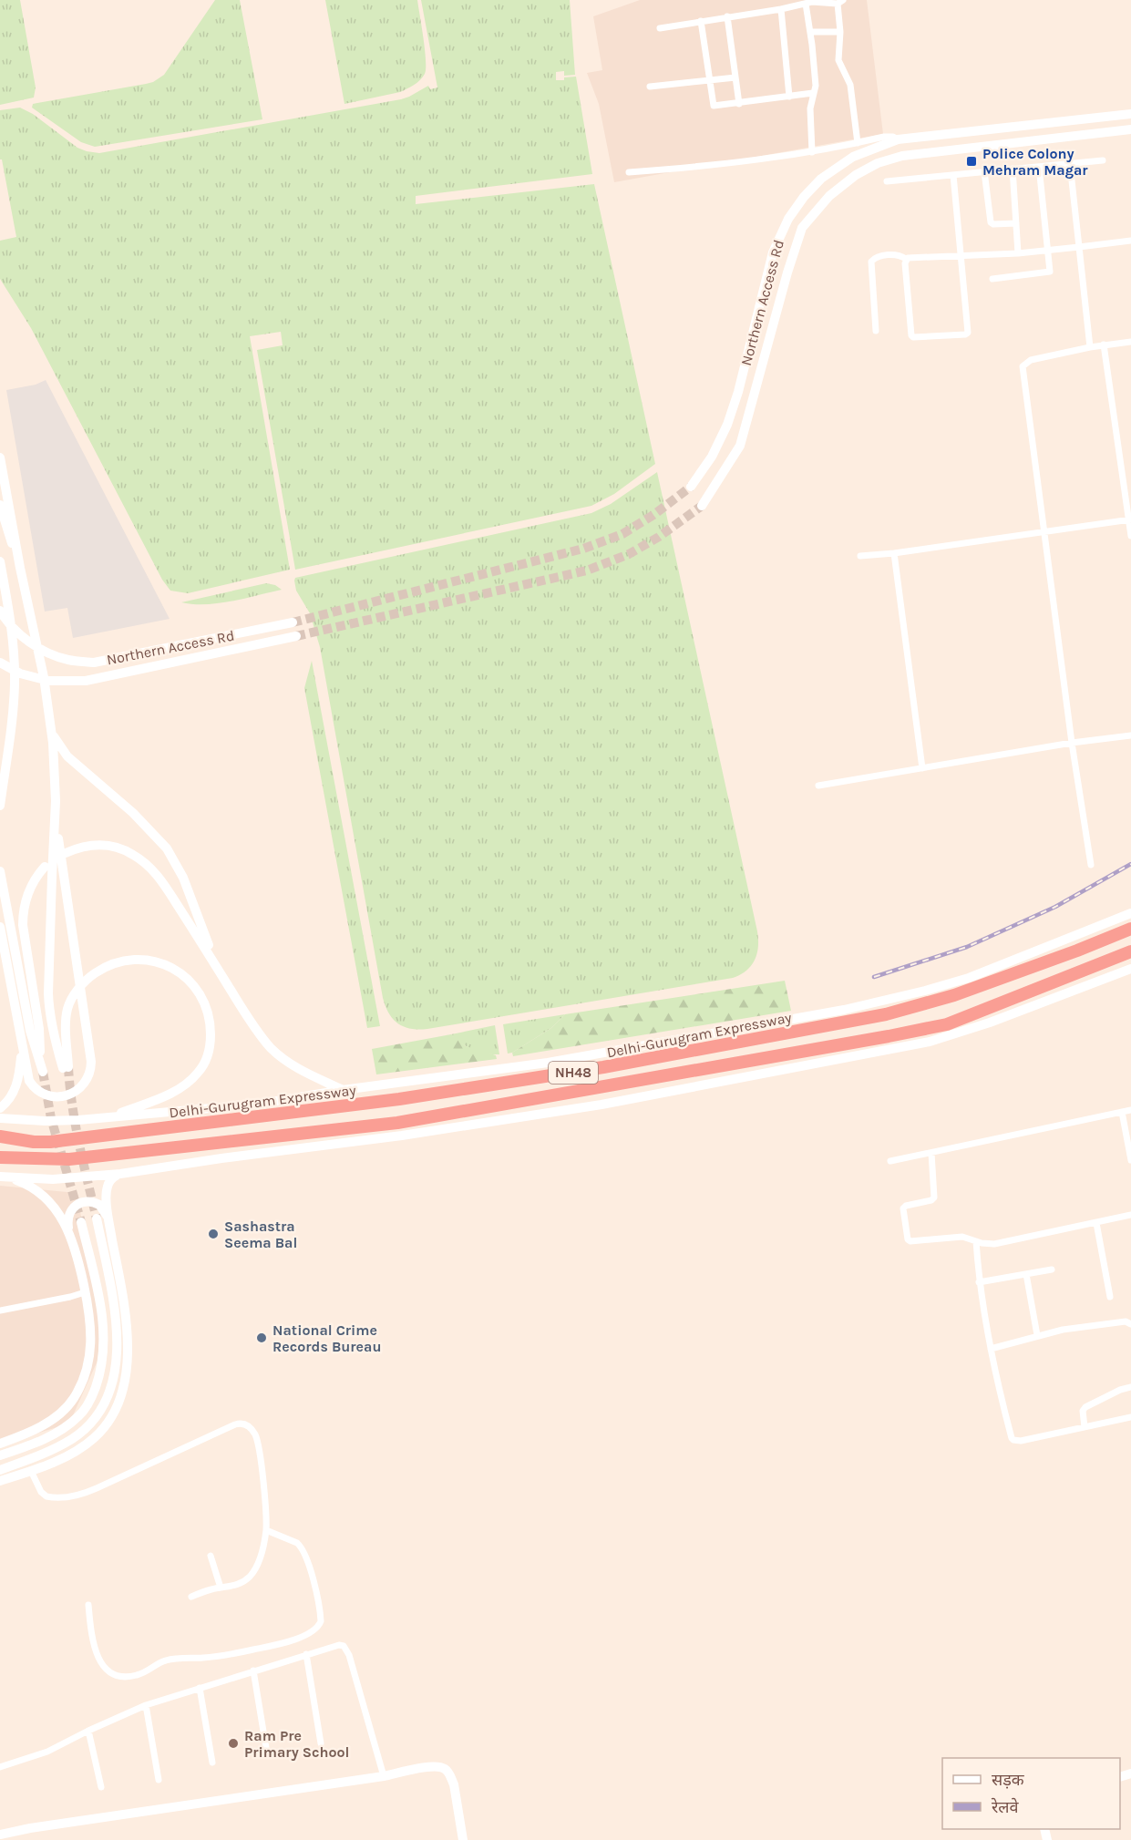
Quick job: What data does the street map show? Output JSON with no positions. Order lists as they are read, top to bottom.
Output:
{
  "streets": {
    "highway": ["Delhi-Gurugram Expressway", "NH48"],
    "main road": ["Northern Access Rd"]
  },
  "places": {
    "transit": ["Police Colony Mehram Magar"],
    "other": ["Sashastra Seema Bal", "National Crime Records Bureau", "Ram Pre Primary School"]
  },
  "legend": ["सड़क", "रेलवे"]
}
